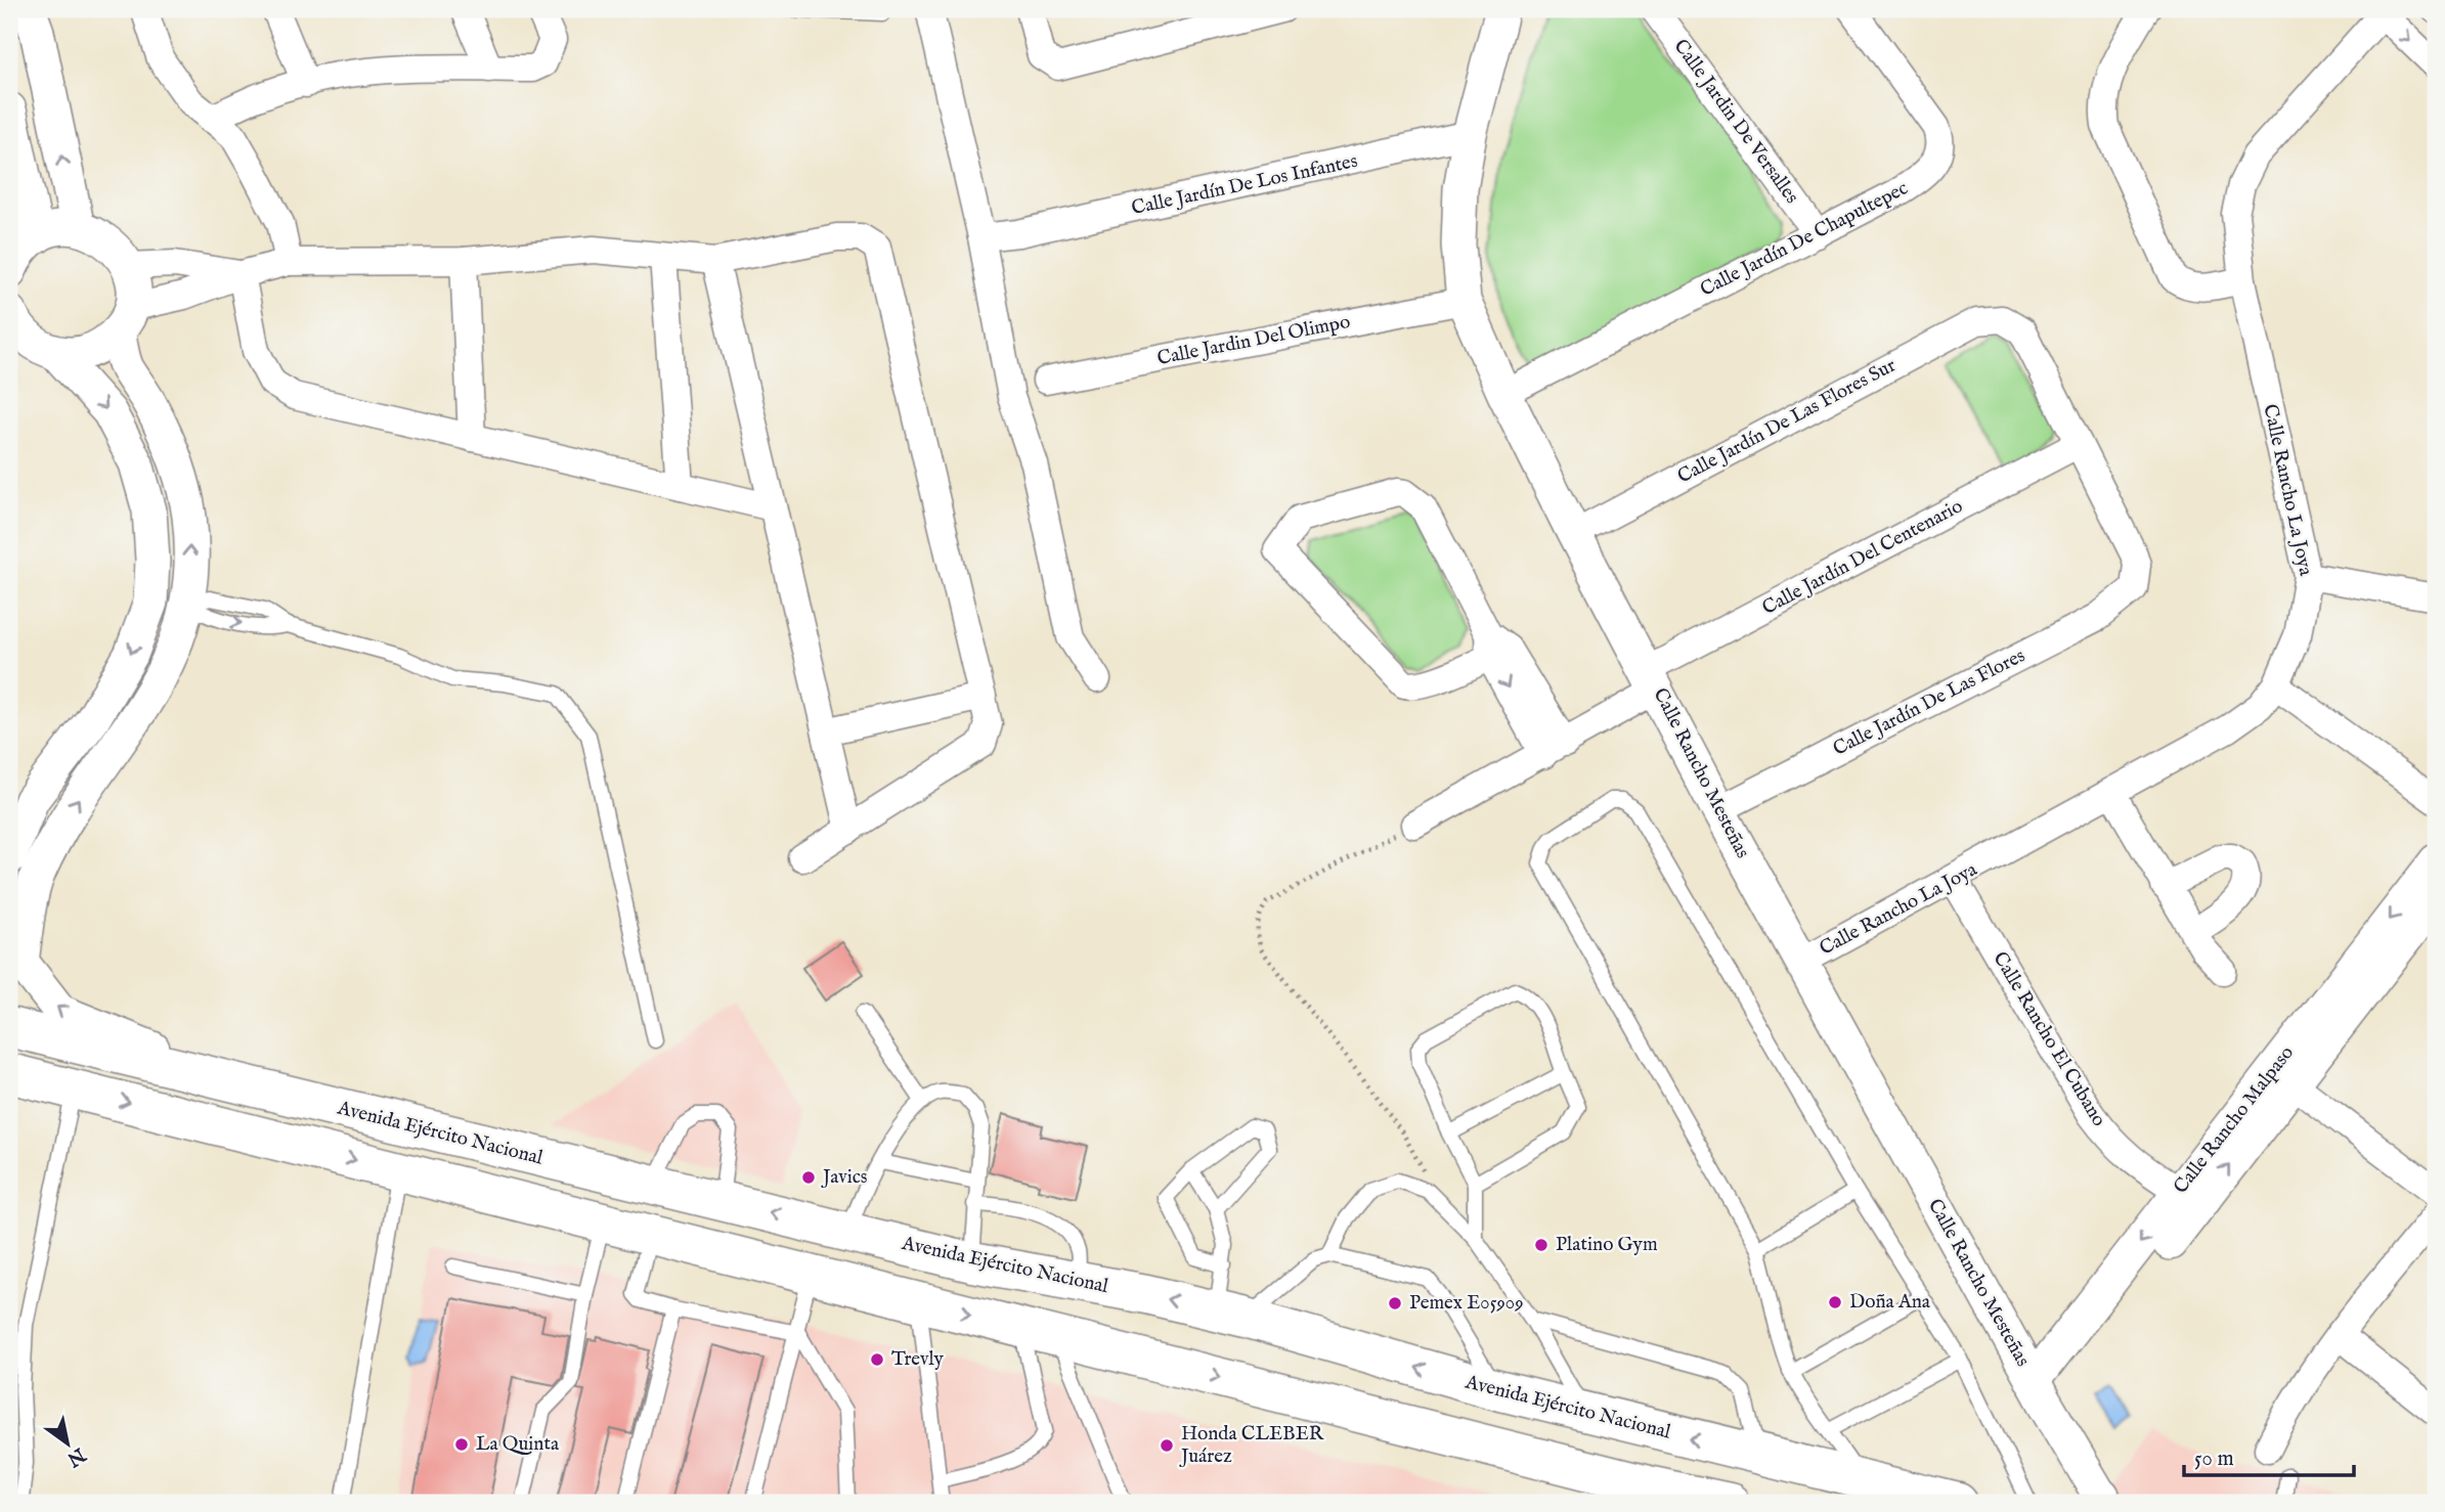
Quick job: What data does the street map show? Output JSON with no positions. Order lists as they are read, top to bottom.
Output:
{
  "streets": {
    "main road": ["Avenida Ejército Nacional"],
    "street": [
      "Calle Jardin De Versalles",
      "Calle Jardín De Los Infantes",
      "Calle Jardín De Chapultepec",
      "Calle Jardin Del Olimpo",
      "Calle Jardín De Las Flores Sur",
      "Calle Rancho La Joya",
      "Calle Jardín Del Centenario",
      "Calle Jardín De Las Flores",
      "Calle Rancho Mesteñas",
      "Calle Rancho El Cubano",
      "Calle Rancho Malpaso"
    ]
  },
  "crossings": [
    ["Calle Jardin De Versalles", "Calle Jardín De Chapultepec"],
    ["Calle Jardín De Los Infantes", "Calle Rancho Mesteñas"],
    ["Calle Jardín De Chapultepec", "Calle Rancho Mesteñas"],
    ["Calle Jardin Del Olimpo", "Calle Rancho Mesteñas"],
    ["Calle Jardín De Las Flores Sur", "Calle Jardín Del Centenario"],
    ["Calle Jardín De Las Flores Sur", "Calle Jardín De Las Flores"],
    ["Calle Jardín De Las Flores Sur", "Calle Rancho Mesteñas"],
    ["Calle Rancho La Joya", "Calle Rancho Mesteñas"],
    ["Calle Rancho La Joya", "Calle Rancho El Cubano"],
    ["Calle Jardín Del Centenario", "Calle Jardín De Las Flores"],
    ["Calle Jardín Del Centenario", "Calle Rancho Mesteñas"],
    ["Calle Jardín De Las Flores", "Calle Rancho Mesteñas"],
    ["Calle Rancho Mesteñas", "Calle Rancho Malpaso"],
    ["Calle Rancho El Cubano", "Calle Rancho Malpaso"]
  ],
  "places": [
    "Javics",
    "Platino Gym",
    "Doña Ana",
    "Pemex E05909",
    "Trevly",
    "La Quinta",
    "Honda CLEBER Juárez"
  ],
  "scale_bar": "50 m",
  "north": "bottom right"
}
